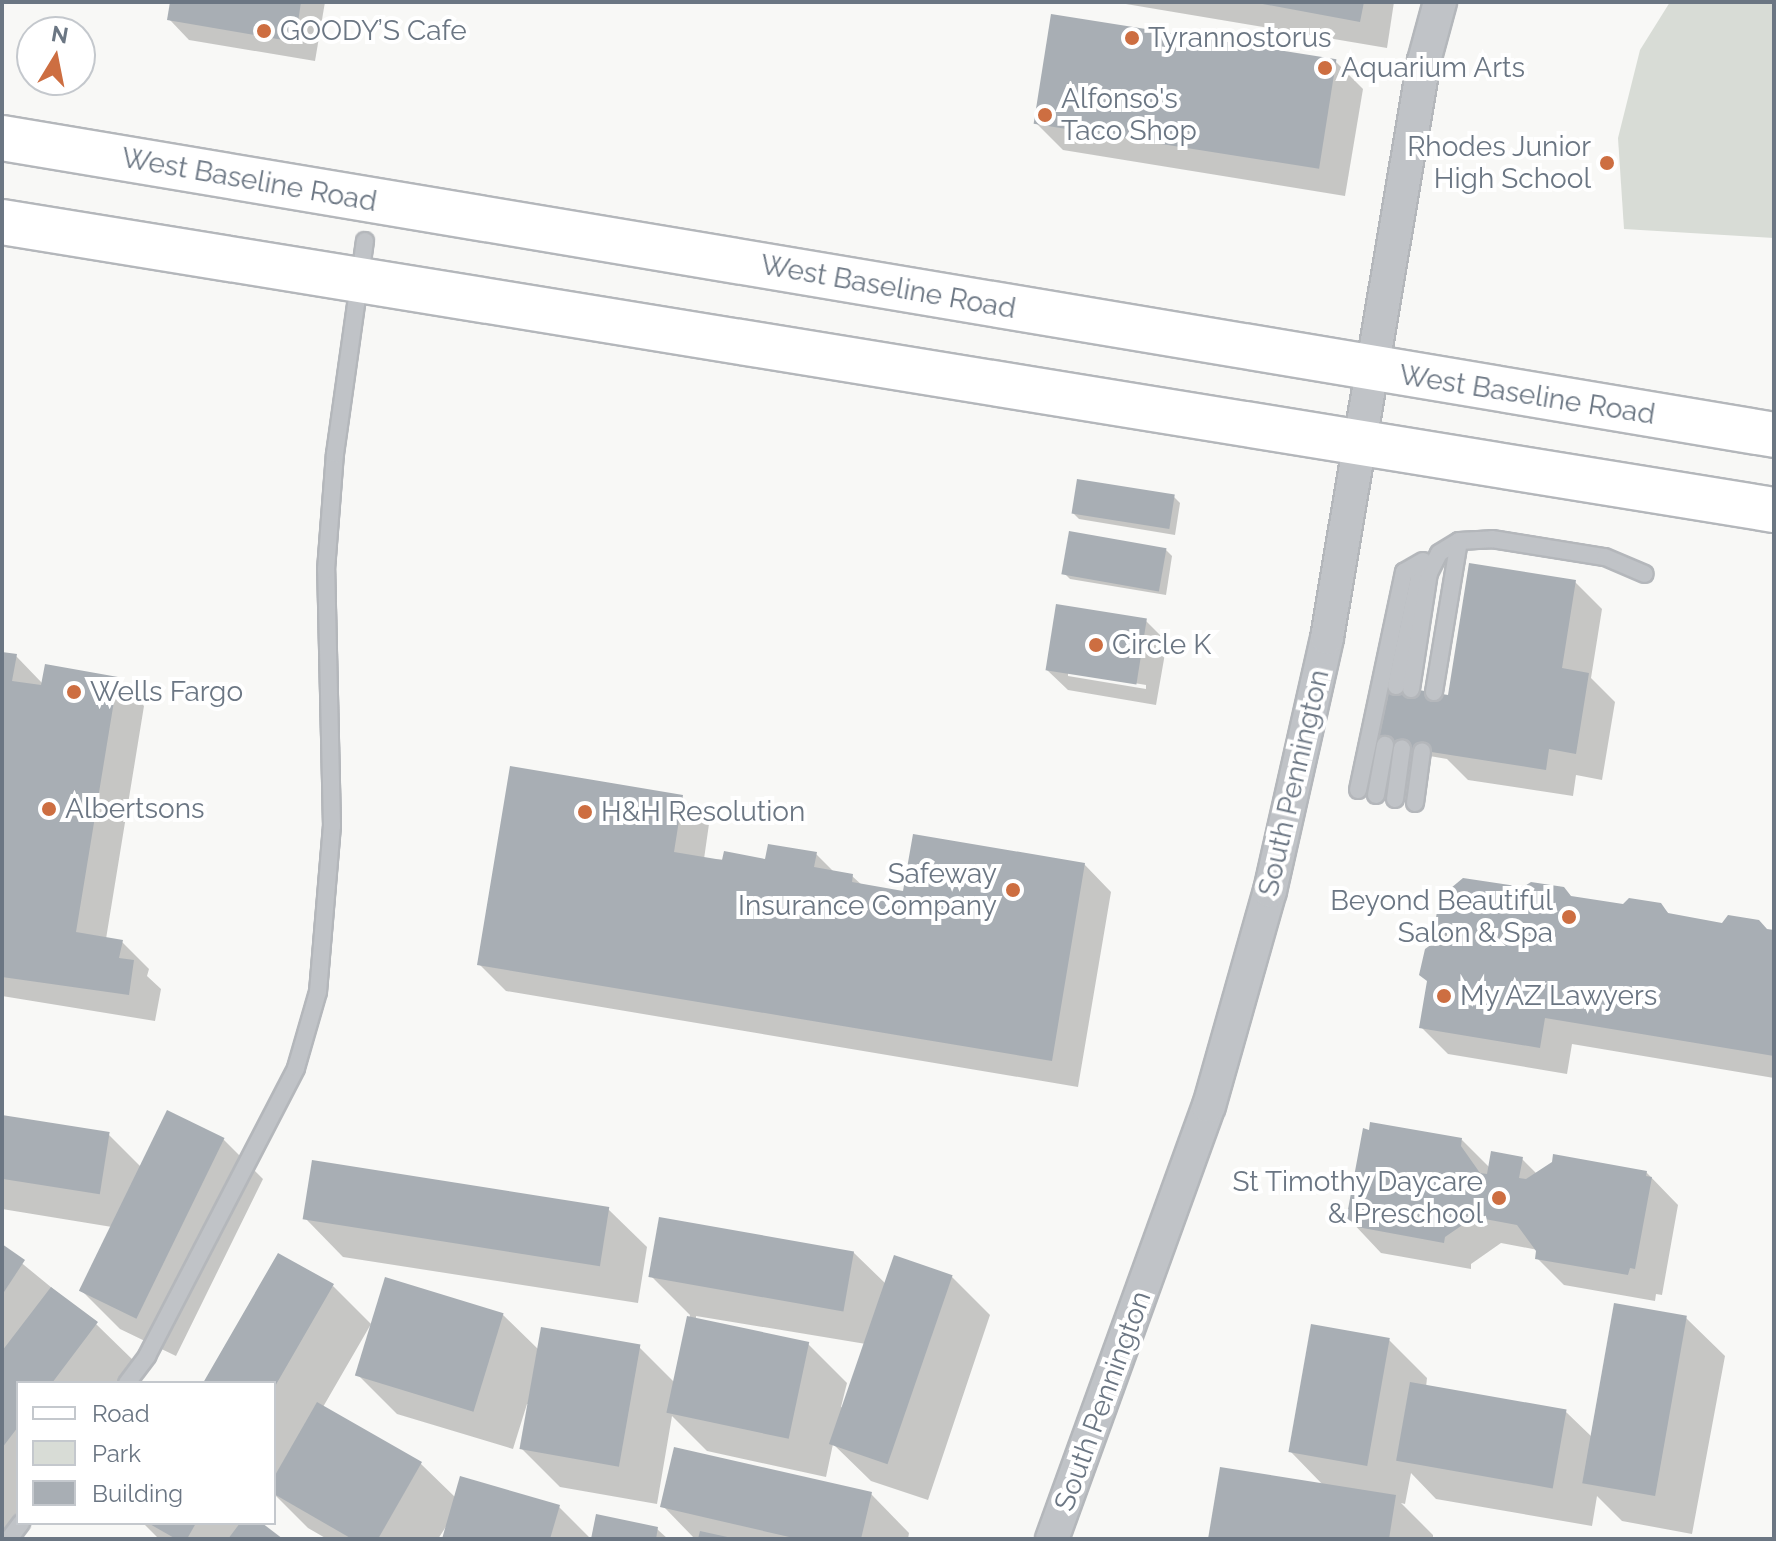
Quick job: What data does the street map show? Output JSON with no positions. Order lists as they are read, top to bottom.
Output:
{
  "streets": {
    "main road": ["West Baseline Road"],
    "street": ["South Pennington"]
  },
  "crossings": [
    ["West Baseline Road", "South Pennington"]
  ],
  "places": [
    "GOODY’S Cafe",
    "Tyrannostorus",
    "Aquarium Arts",
    "Alfonso's Taco Shop",
    "Rhodes Junior High School",
    "Circle K",
    "Wells Fargo",
    "Albertsons",
    "H&H Resolution",
    "Safeway Insurance Company",
    "Beyond Beautiful Salon & Spa",
    "My AZ Lawyers",
    "St Timothy Daycare & Preschool"
  ],
  "legend": ["Road", "Park", "Building"],
  "north": "top"
}
